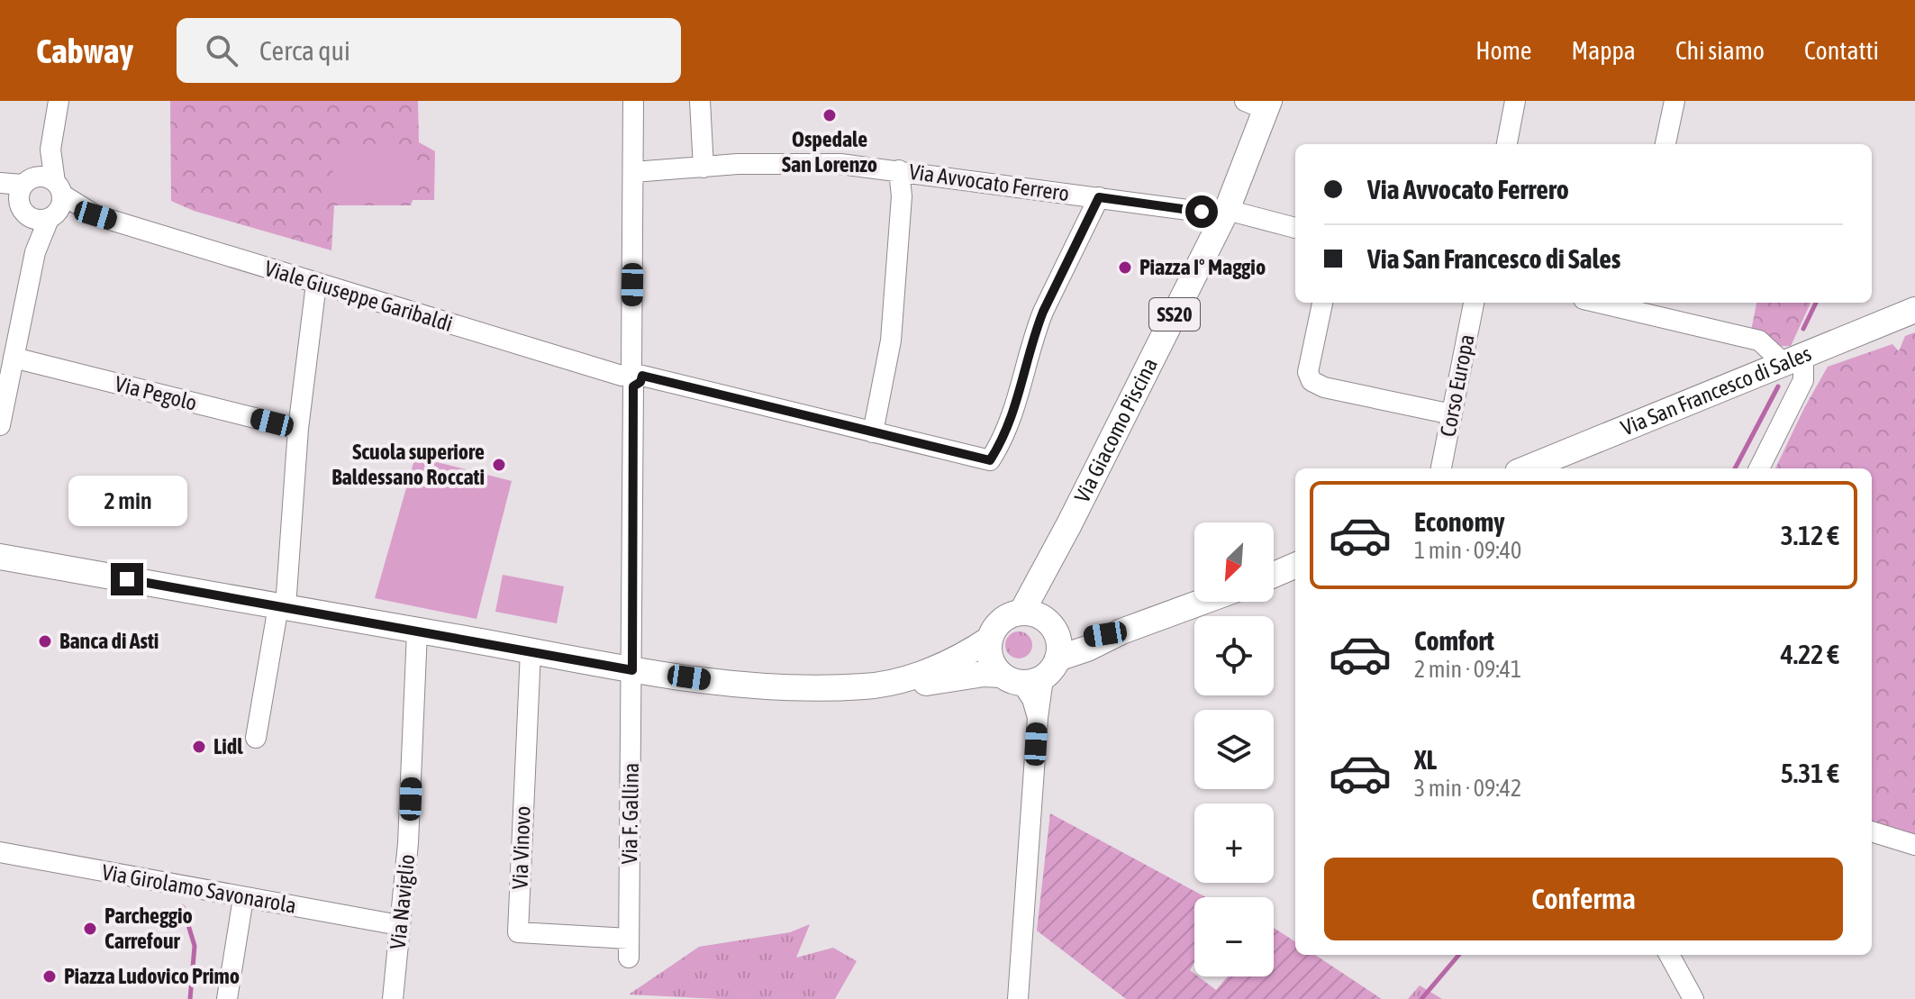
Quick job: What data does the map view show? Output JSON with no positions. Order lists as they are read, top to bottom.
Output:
{
  "streets": {
    "main road": ["SS20", "Via San Francesco di Sales", "Via Giacomo Piscina"],
    "street": [
      "Via Avvocato Ferrero",
      "Viale Giuseppe Garibaldi",
      "Corso Europa",
      "Via Pegolo",
      "Via F. Gallina",
      "Via Vinovo",
      "Via Girolamo Savonarola",
      "Via Naviglio"
    ]
  },
  "crossings": [
    ["Via Avvocato Ferrero", "Viale Giuseppe Garibaldi"],
    ["Via Avvocato Ferrero", "Via Giacomo Piscina"],
    ["Via Avvocato Ferrero", "Via F. Gallina"],
    ["Viale Giuseppe Garibaldi", "Via F. Gallina"],
    ["Via F. Gallina", "Via Vinovo"],
    ["Via Girolamo Savonarola", "Via Naviglio"]
  ],
  "places": [
    "Ospedale San Lorenzo",
    "Piazza I° Maggio",
    "Scuola superiore Baldessano Roccati",
    "Banca di Asti",
    "Lidl",
    "Parcheggio Carrefour",
    "Piazza Ludovico Primo"
  ],
  "north": "bottom left",
  "page": {
    "header": "Cabway",
    "search": "Cerca qui",
    "nav": [
      "Home",
      "Mappa",
      "Chi siamo",
      "Contatti"
    ],
    "banner": ["Via Avvocato Ferrero", "Via San Francesco di Sales"],
    "bubble": "2 min",
    "list": [
      {
        "name": "Economy",
        "note": "1 min · 09:40",
        "value": "3.12 €"
      },
      {
        "name": "Comfort",
        "note": "2 min · 09:41",
        "value": "4.22 €"
      },
      {
        "name": "XL",
        "note": "3 min · 09:42",
        "value": "5.31 €"
      }
    ],
    "map_buttons": ["+", "−"],
    "buttons": "Conferma"
  }
}
